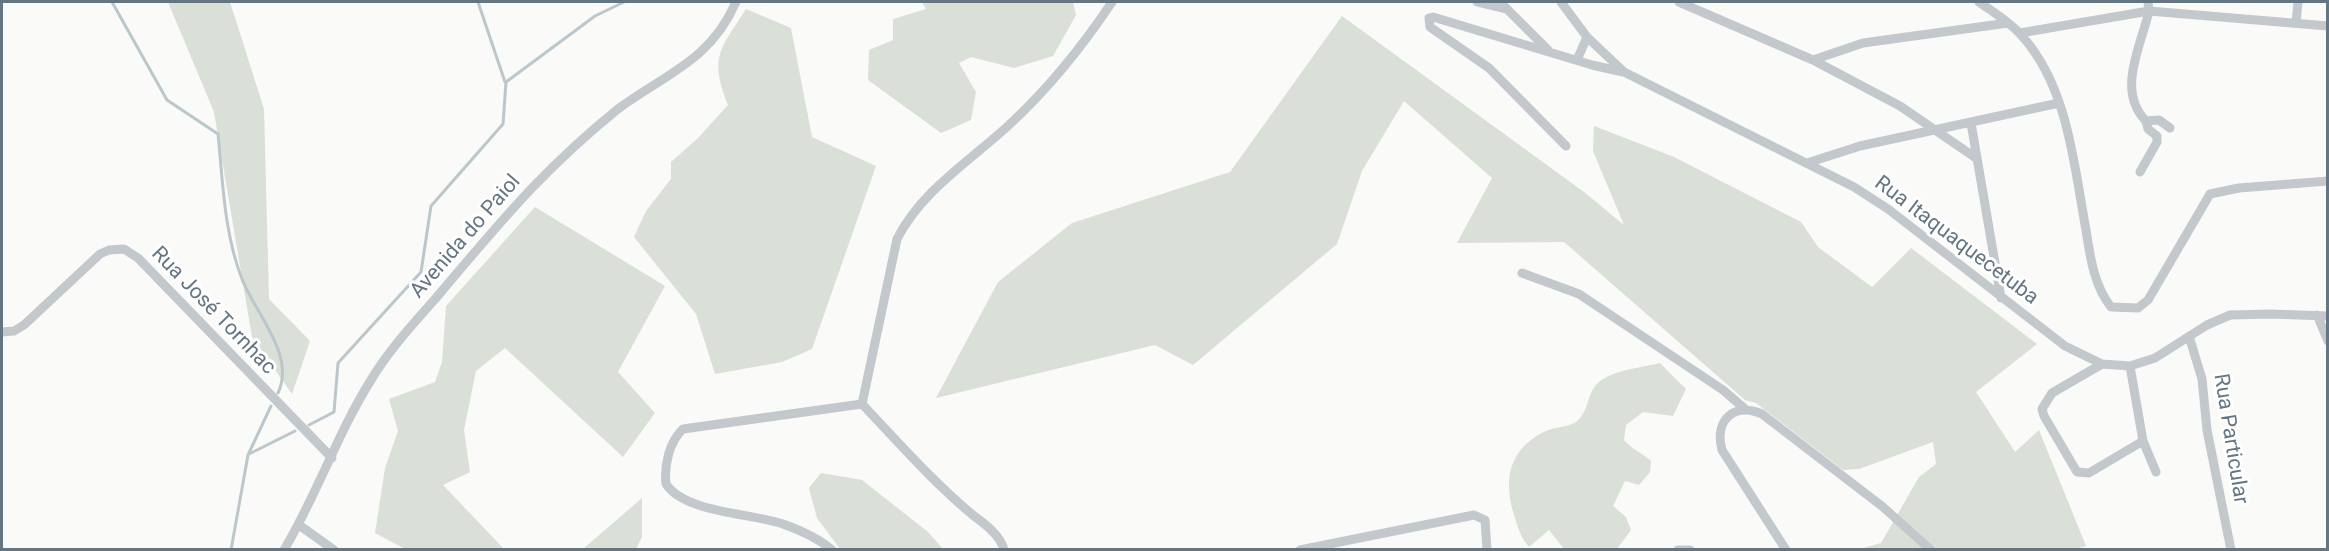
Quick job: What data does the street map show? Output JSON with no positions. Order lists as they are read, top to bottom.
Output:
{
  "streets": {
    "street": [
      "Avenida do Paiol",
      "Rua Itaquaquecetuba",
      "Rua José Tornhac",
      "Rua Particular"
    ]
  },
  "crossings": [
    ["Avenida do Paiol", "Rua José Tornhac"],
    ["Rua Itaquaquecetuba", "Rua Particular"]
  ]
}
